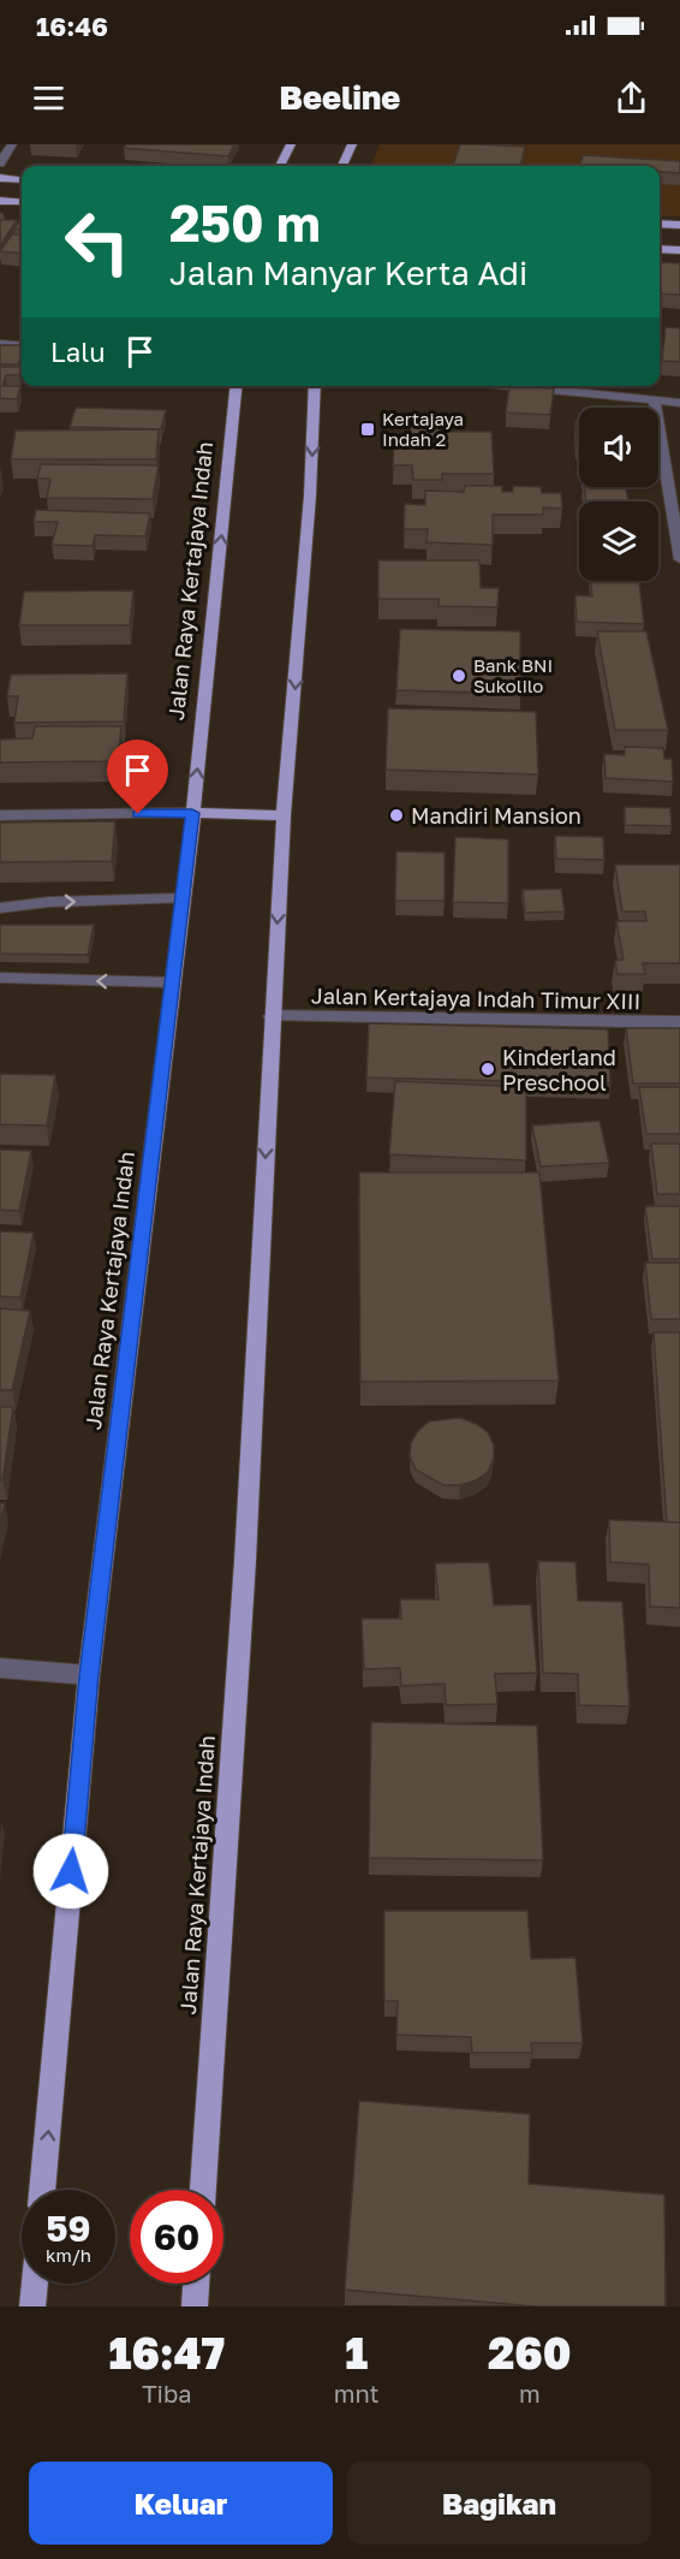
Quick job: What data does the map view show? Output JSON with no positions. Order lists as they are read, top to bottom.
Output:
{
  "streets": {
    "main road": ["Jalan Raya Kertajaya Indah"],
    "street": ["Jalan Kertajaya Indah Timur XIII"]
  },
  "crossings": [
    ["Jalan Raya Kertajaya Indah", "Jalan Kertajaya Indah Timur XIII"]
  ],
  "places": {
    "transit": ["Kertajaya Indah 2"],
    "other": ["Bank BNI Sukolilo", "Mandiri Mansion", "Kinderland Preschool"]
  },
  "page": {
    "status": "16:46",
    "header": "Beeline",
    "turn": ["250 m", "Jalan Manyar Kerta Adi"],
    "then": "Lalu",
    "speed": "59 km/h",
    "limit": "60",
    "eta": [
      "16:47",
      "Tiba",
      "1",
      "mnt",
      "260",
      "m"
    ],
    "buttons": ["Keluar", "Bagikan"]
  }
}
